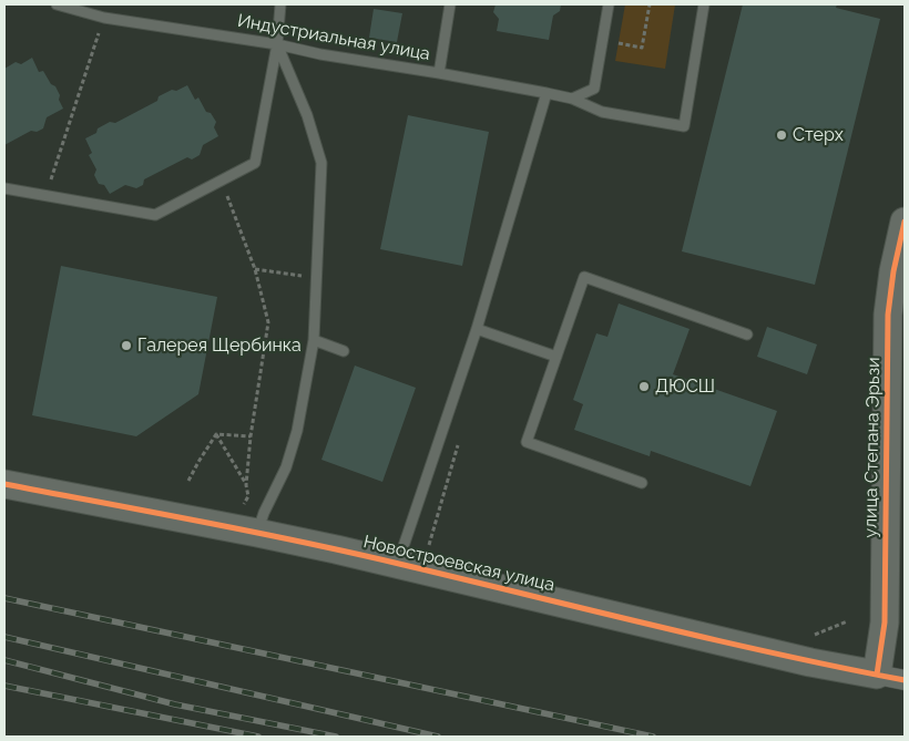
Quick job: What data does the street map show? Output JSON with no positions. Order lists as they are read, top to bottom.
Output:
{
  "streets": {
    "street": ["улица Степана Эрьзи", "Новостроевская улица"],
    "lane": ["Индустриальная улица"]
  },
  "crossings": [
    ["улица Степана Эрьзи", "Новостроевская улица"]
  ],
  "places": ["Стерх", "Галерея Щербинка", "ДЮСШ"]
}
